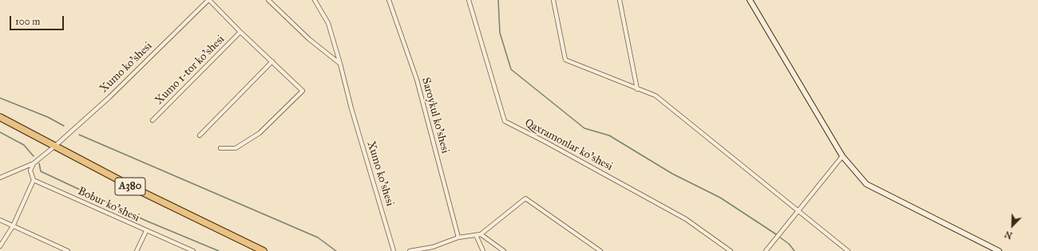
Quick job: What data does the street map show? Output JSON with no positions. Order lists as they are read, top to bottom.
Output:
{
  "streets": {
    "highway": ["A380"],
    "street": [
      "Xumo ko'shesi",
      "Xumo 1-tor ko'shesi",
      "Saroykul ko'shesi",
      "Qaxramonlar ko'shesi",
      "Bobur ko'shesi"
    ]
  },
  "crossings": [
    ["Xumo ko'shesi", "Xumo 1-tor ko'shesi"],
    ["Xumo ko'shesi", "A380"]
  ],
  "scale_bar": "100 m",
  "north": "bottom left"
}
